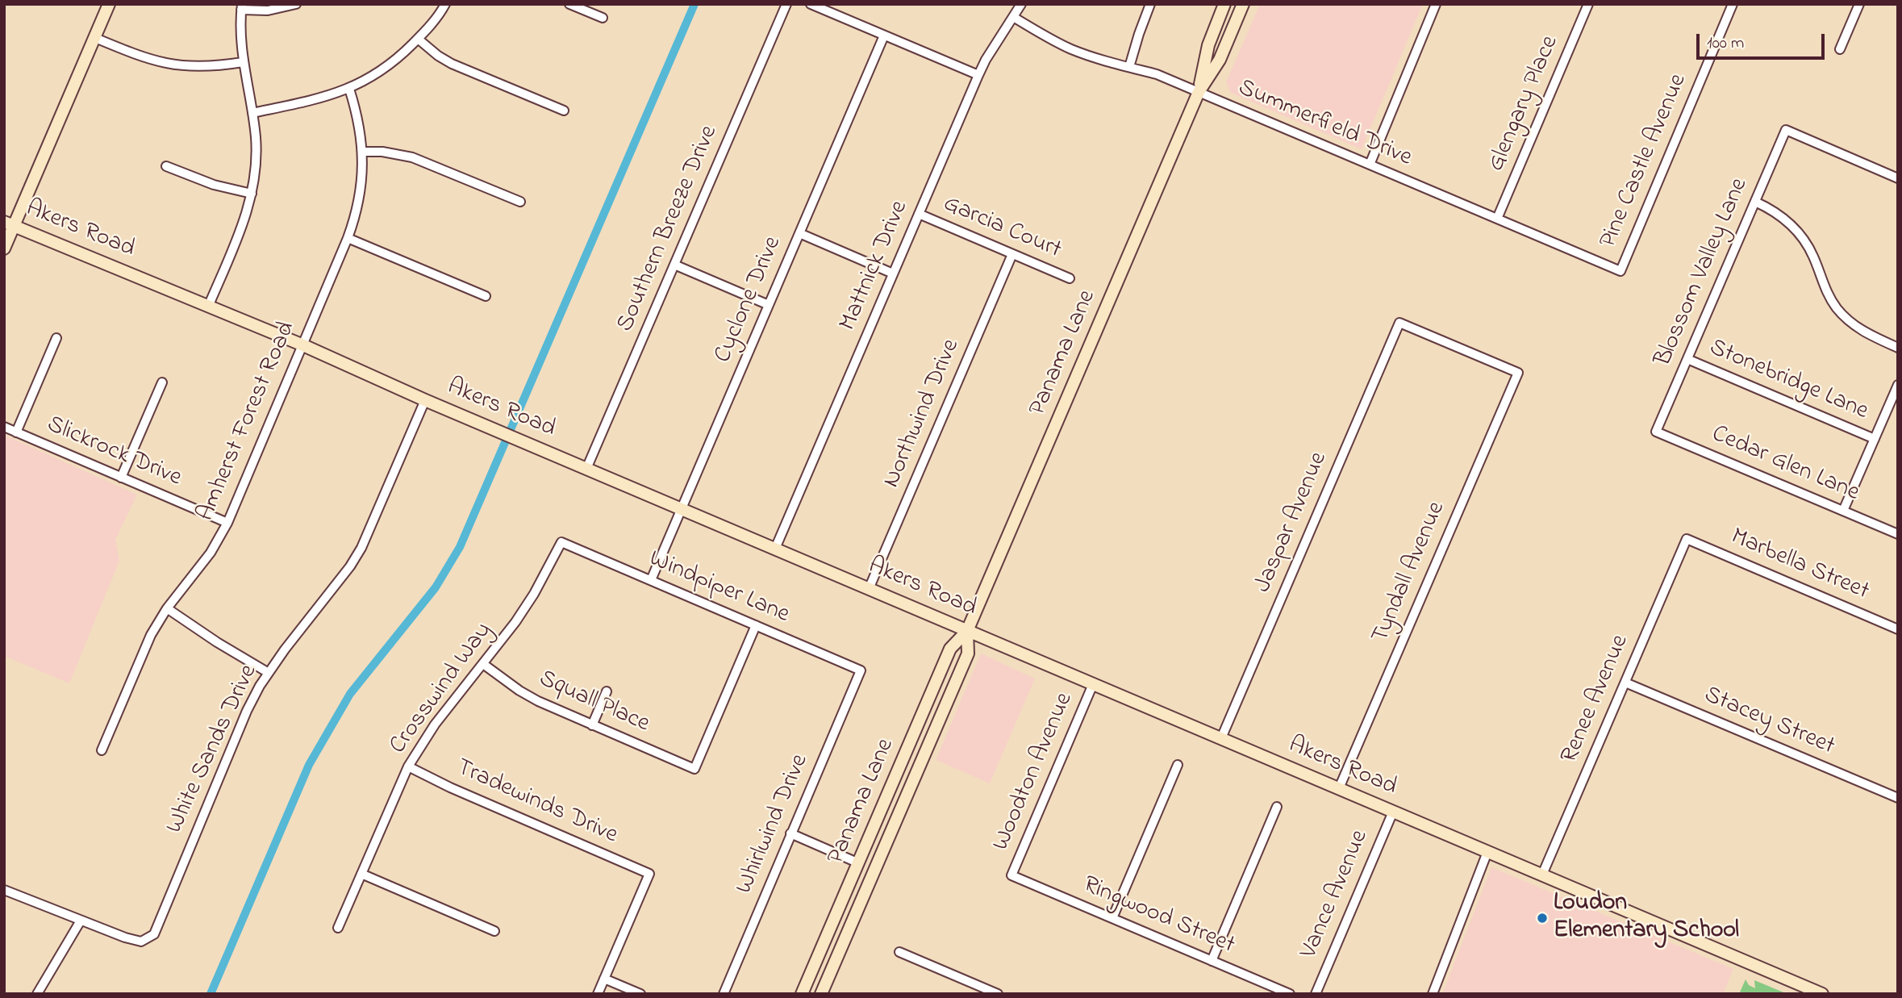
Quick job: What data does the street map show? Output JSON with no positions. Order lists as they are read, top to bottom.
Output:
{
  "streets": {
    "street": [
      "Glengary Place",
      "Summerfield Drive",
      "Pine Castle Avenue",
      "Garcia Court",
      "Southern Breeze Drive",
      "Akers Road",
      "Mattnick Drive",
      "Blossom Valley Lane",
      "Cyclone Drive",
      "Panama Lane",
      "Stonebridge Lane",
      "Northwind Drive",
      "Amherst Forest Road",
      "Slickrock Drive",
      "Cedar Glen Lane",
      "Jaspar Avenue",
      "Marbella Street",
      "Tyndall Avenue",
      "Windpiper Lane",
      "Crosswind Way",
      "Renee Avenue",
      "Squall Place",
      "Stacey Street",
      "White Sands Drive",
      "Woodton Avenue",
      "Tradewinds Drive",
      "Whirlwind Drive",
      "Vance Avenue",
      "Ringwood Street"
    ]
  },
  "crossings": [
    ["Glengary Place", "Summerfield Drive"],
    ["Summerfield Drive", "Pine Castle Avenue"],
    ["Summerfield Drive", "Mattnick Drive"],
    ["Summerfield Drive", "Panama Lane"],
    ["Garcia Court", "Mattnick Drive"],
    ["Garcia Court", "Northwind Drive"],
    ["Southern Breeze Drive", "Akers Road"],
    ["Akers Road", "Mattnick Drive"],
    ["Akers Road", "Cyclone Drive"],
    ["Akers Road", "Panama Lane"],
    ["Akers Road", "Northwind Drive"],
    ["Akers Road", "Amherst Forest Road"],
    ["Akers Road", "Jaspar Avenue"],
    ["Akers Road", "Tyndall Avenue"],
    ["Akers Road", "Renee Avenue"],
    ["Akers Road", "White Sands Drive"],
    ["Akers Road", "Woodton Avenue"],
    ["Akers Road", "Vance Avenue"],
    ["Blossom Valley Lane", "Stonebridge Lane"],
    ["Blossom Valley Lane", "Cedar Glen Lane"],
    ["Cyclone Drive", "Windpiper Lane"],
    ["Amherst Forest Road", "Slickrock Drive"],
    ["Jaspar Avenue", "Tyndall Avenue"],
    ["Marbella Street", "Renee Avenue"],
    ["Windpiper Lane", "Crosswind Way"],
    ["Windpiper Lane", "Squall Place"],
    ["Windpiper Lane", "Whirlwind Drive"],
    ["Crosswind Way", "Squall Place"],
    ["Crosswind Way", "Tradewinds Drive"],
    ["Renee Avenue", "Stacey Street"],
    ["Woodton Avenue", "Ringwood Street"]
  ],
  "places": ["Loudon Elementary School"],
  "scale_bar": "100 m"
}
